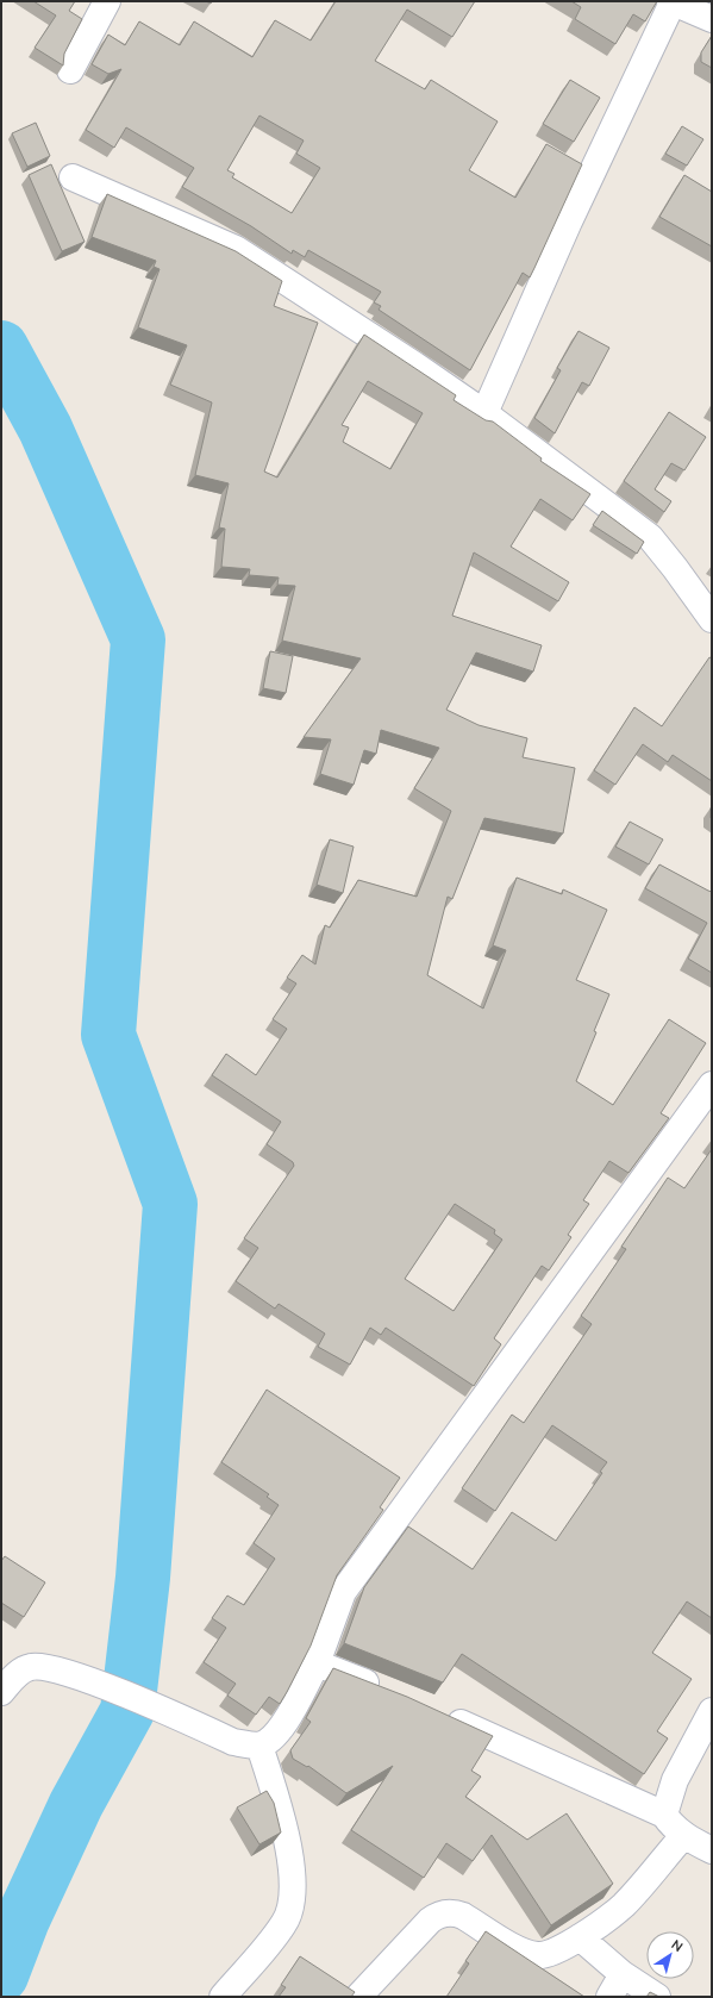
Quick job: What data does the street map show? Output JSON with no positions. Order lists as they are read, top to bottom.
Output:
{
  "north": "top right"
}
